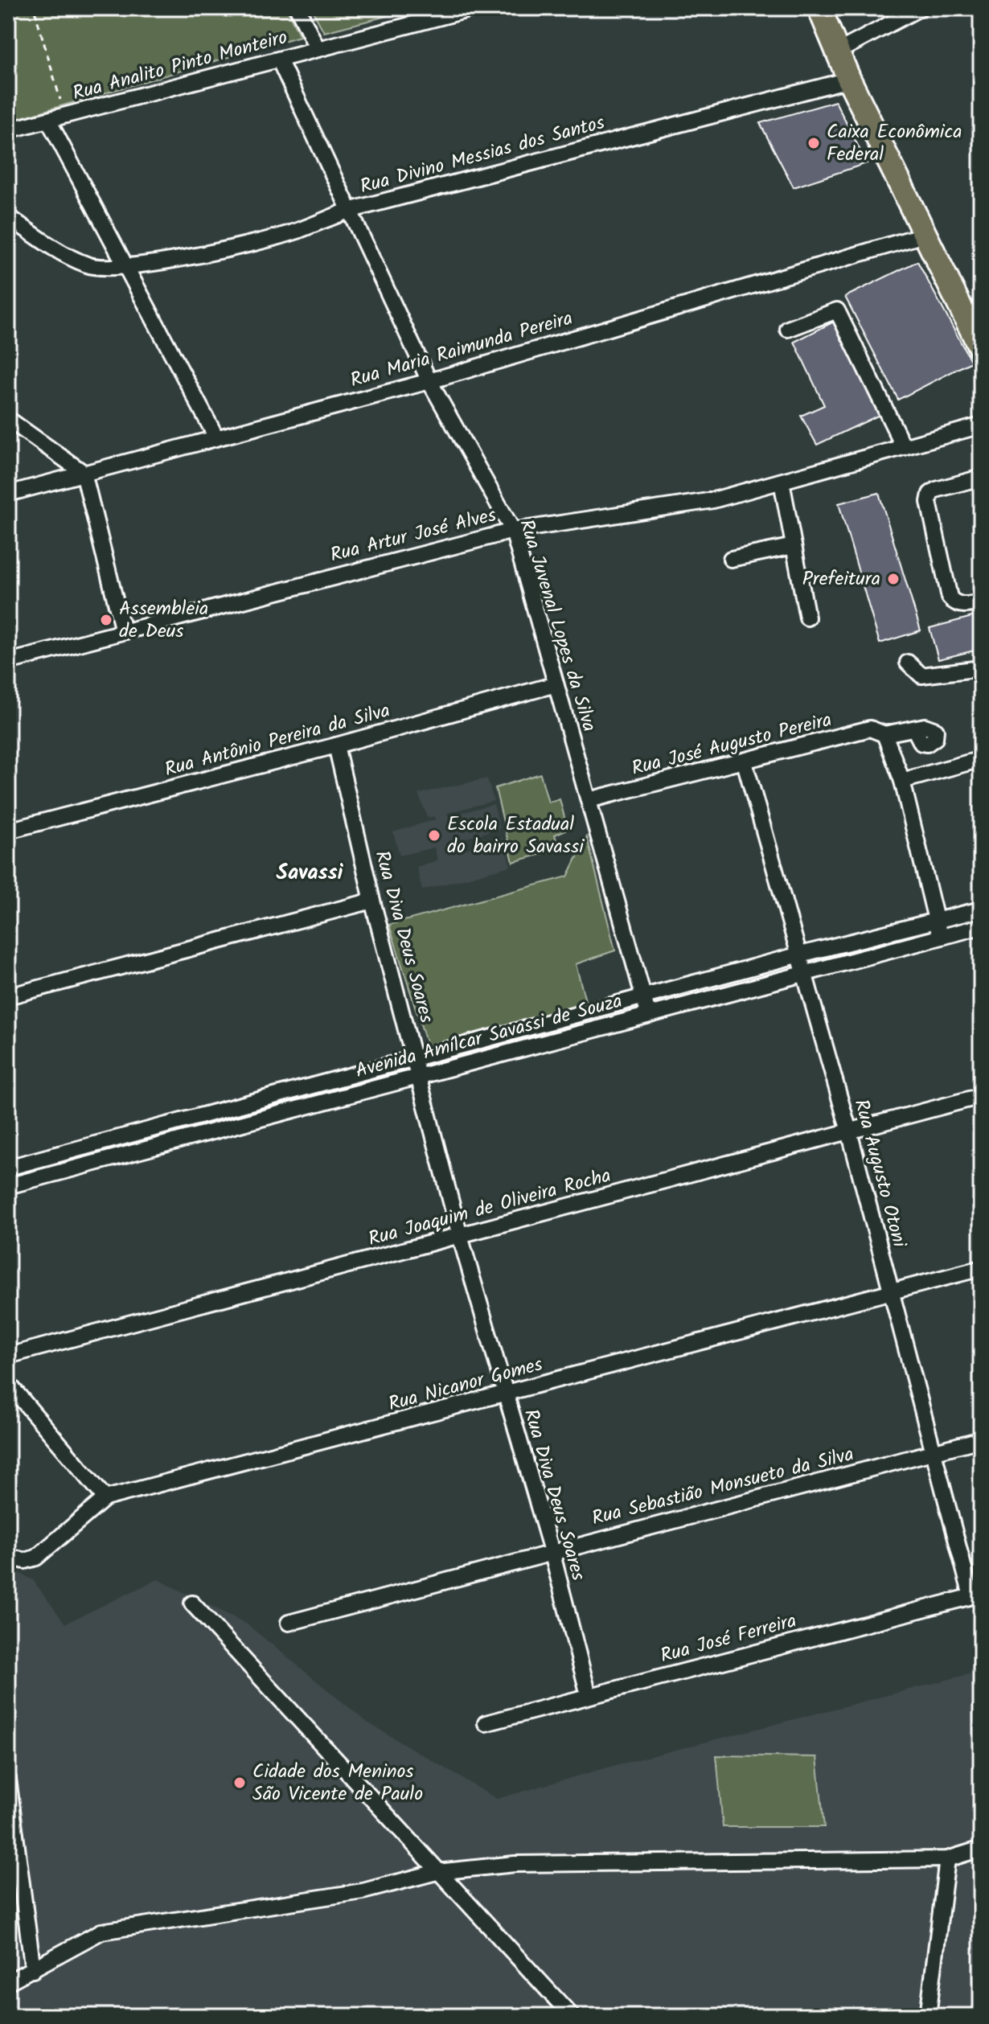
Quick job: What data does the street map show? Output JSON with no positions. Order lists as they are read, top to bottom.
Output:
{
  "streets": {
    "street": [
      "Rua Analito Pinto Monteiro",
      "Rua Divino Messias dos Santos",
      "Rua Maria Raimunda Pereira",
      "Rua Artur José Alves",
      "Rua Juvenal Lopes da Silva",
      "Rua Antônio Pereira da Silva",
      "Rua José Augusto Pereira",
      "Rua Diva Deus Soares",
      "Avenida Amílcar Savassi de Souza",
      "Rua Augusto Otoni",
      "Rua Joaquim de Oliveira Rocha",
      "Rua Nicanor Gomes",
      "Rua Sebastião Monsueto da Silva",
      "Rua José Ferreira"
    ]
  },
  "crossings": [
    ["Rua Analito Pinto Monteiro", "Rua Juvenal Lopes da Silva"],
    ["Rua Divino Messias dos Santos", "Rua Juvenal Lopes da Silva"],
    ["Rua Maria Raimunda Pereira", "Rua Juvenal Lopes da Silva"],
    ["Rua Artur José Alves", "Rua Juvenal Lopes da Silva"],
    ["Rua Juvenal Lopes da Silva", "Rua Antônio Pereira da Silva"],
    ["Rua Juvenal Lopes da Silva", "Rua José Augusto Pereira"],
    ["Rua Juvenal Lopes da Silva", "Avenida Amílcar Savassi de Souza"],
    ["Rua Antônio Pereira da Silva", "Rua Diva Deus Soares"],
    ["Rua José Augusto Pereira", "Rua Augusto Otoni"],
    ["Rua Diva Deus Soares", "Avenida Amílcar Savassi de Souza"],
    ["Rua Diva Deus Soares", "Rua Joaquim de Oliveira Rocha"],
    ["Rua Diva Deus Soares", "Rua Nicanor Gomes"],
    ["Rua Diva Deus Soares", "Rua Sebastião Monsueto da Silva"],
    ["Rua Diva Deus Soares", "Rua José Ferreira"],
    ["Avenida Amílcar Savassi de Souza", "Rua Augusto Otoni"],
    ["Rua Augusto Otoni", "Rua Joaquim de Oliveira Rocha"],
    ["Rua Augusto Otoni", "Rua Nicanor Gomes"],
    ["Rua Augusto Otoni", "Rua Sebastião Monsueto da Silva"],
    ["Rua Augusto Otoni", "Rua José Ferreira"]
  ],
  "districts": ["Savassi"],
  "places": [
    "Caixa Econômica Federal",
    "Prefeitura",
    "Assembleia de Deus",
    "Escola Estadual do bairro Savassi",
    "Cidade dos Meninos São Vicente de Paulo"
  ]
}
